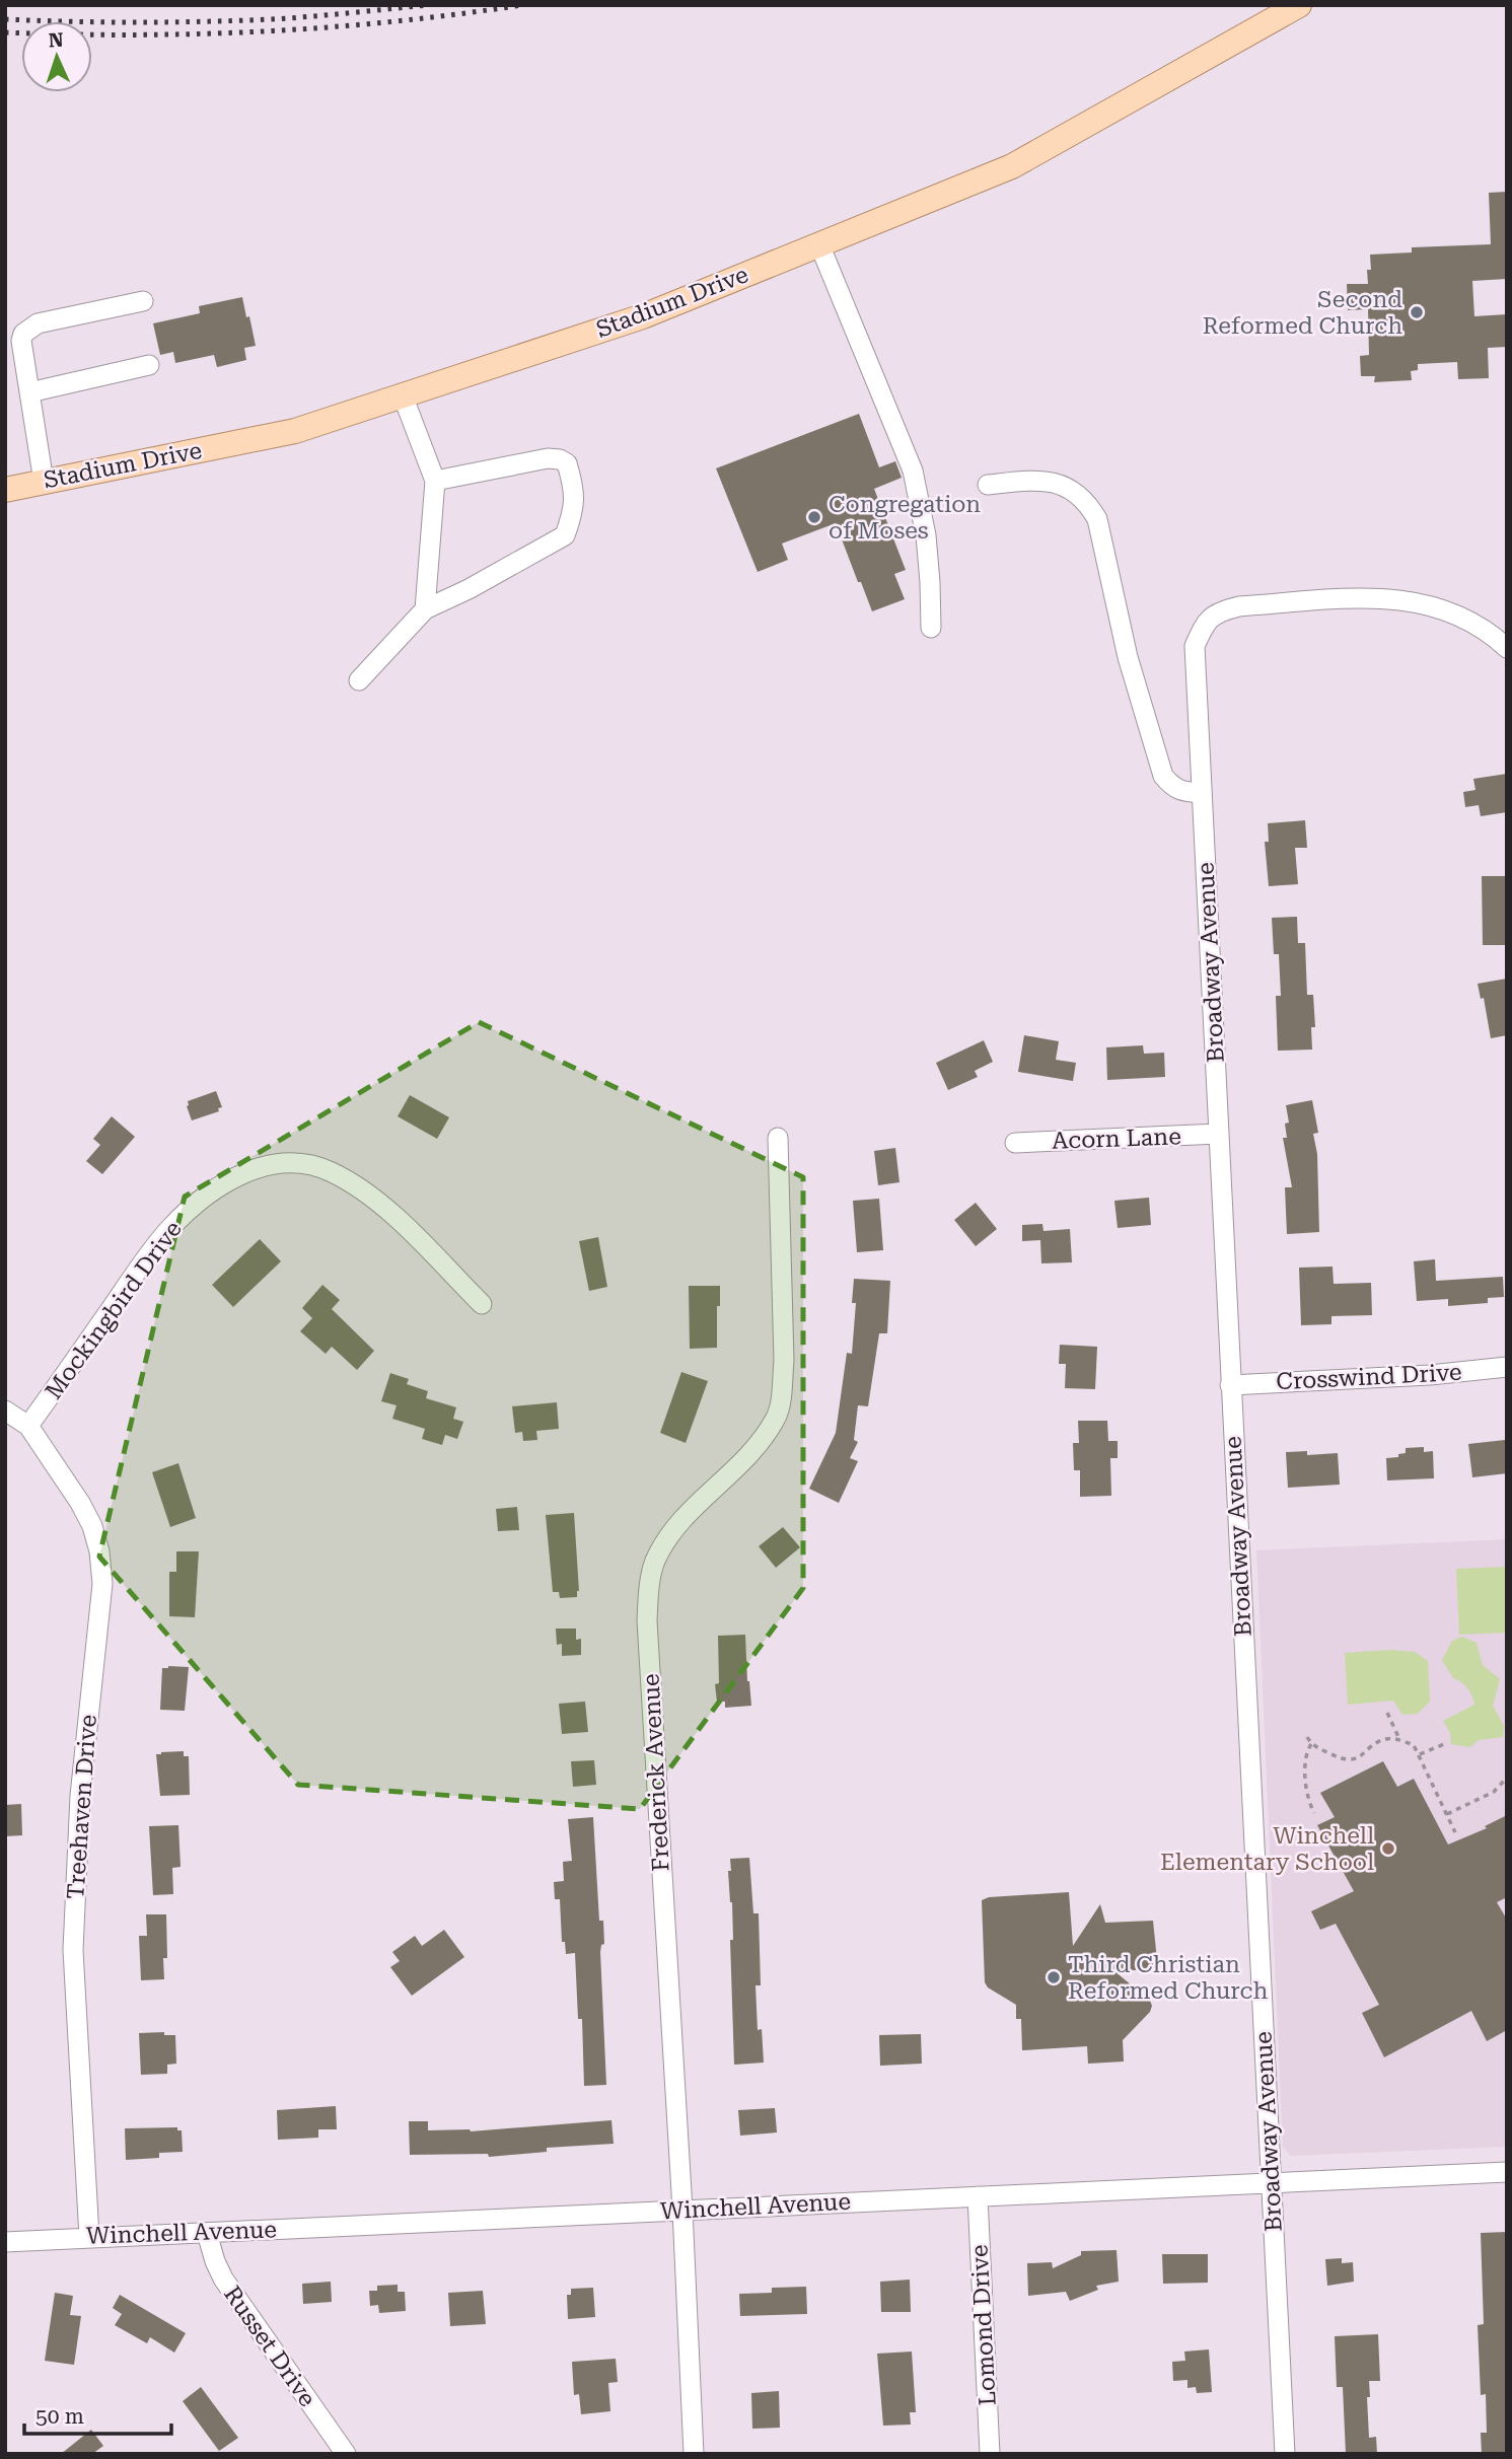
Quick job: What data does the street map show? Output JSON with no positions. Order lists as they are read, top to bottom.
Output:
{
  "streets": {
    "main road": ["Stadium Drive"],
    "street": [
      "Broadway Avenue",
      "Acorn Lane",
      "Mockingbird Drive",
      "Crosswind Drive",
      "Frederick Avenue",
      "Treehaven Drive",
      "Winchell Avenue",
      "Lomond Drive",
      "Russet Drive"
    ]
  },
  "crossings": [
    ["Broadway Avenue", "Acorn Lane"],
    ["Broadway Avenue", "Crosswind Drive"],
    ["Broadway Avenue", "Winchell Avenue"],
    ["Mockingbird Drive", "Treehaven Drive"],
    ["Frederick Avenue", "Winchell Avenue"],
    ["Treehaven Drive", "Winchell Avenue"],
    ["Winchell Avenue", "Lomond Drive"],
    ["Winchell Avenue", "Russet Drive"]
  ],
  "places": [
    "Second Reformed Church",
    "Congregation of Moses",
    "Winchell Elementary School",
    "Third Christian Reformed Church"
  ],
  "scale_bar": "50 m",
  "north": "top"
}
